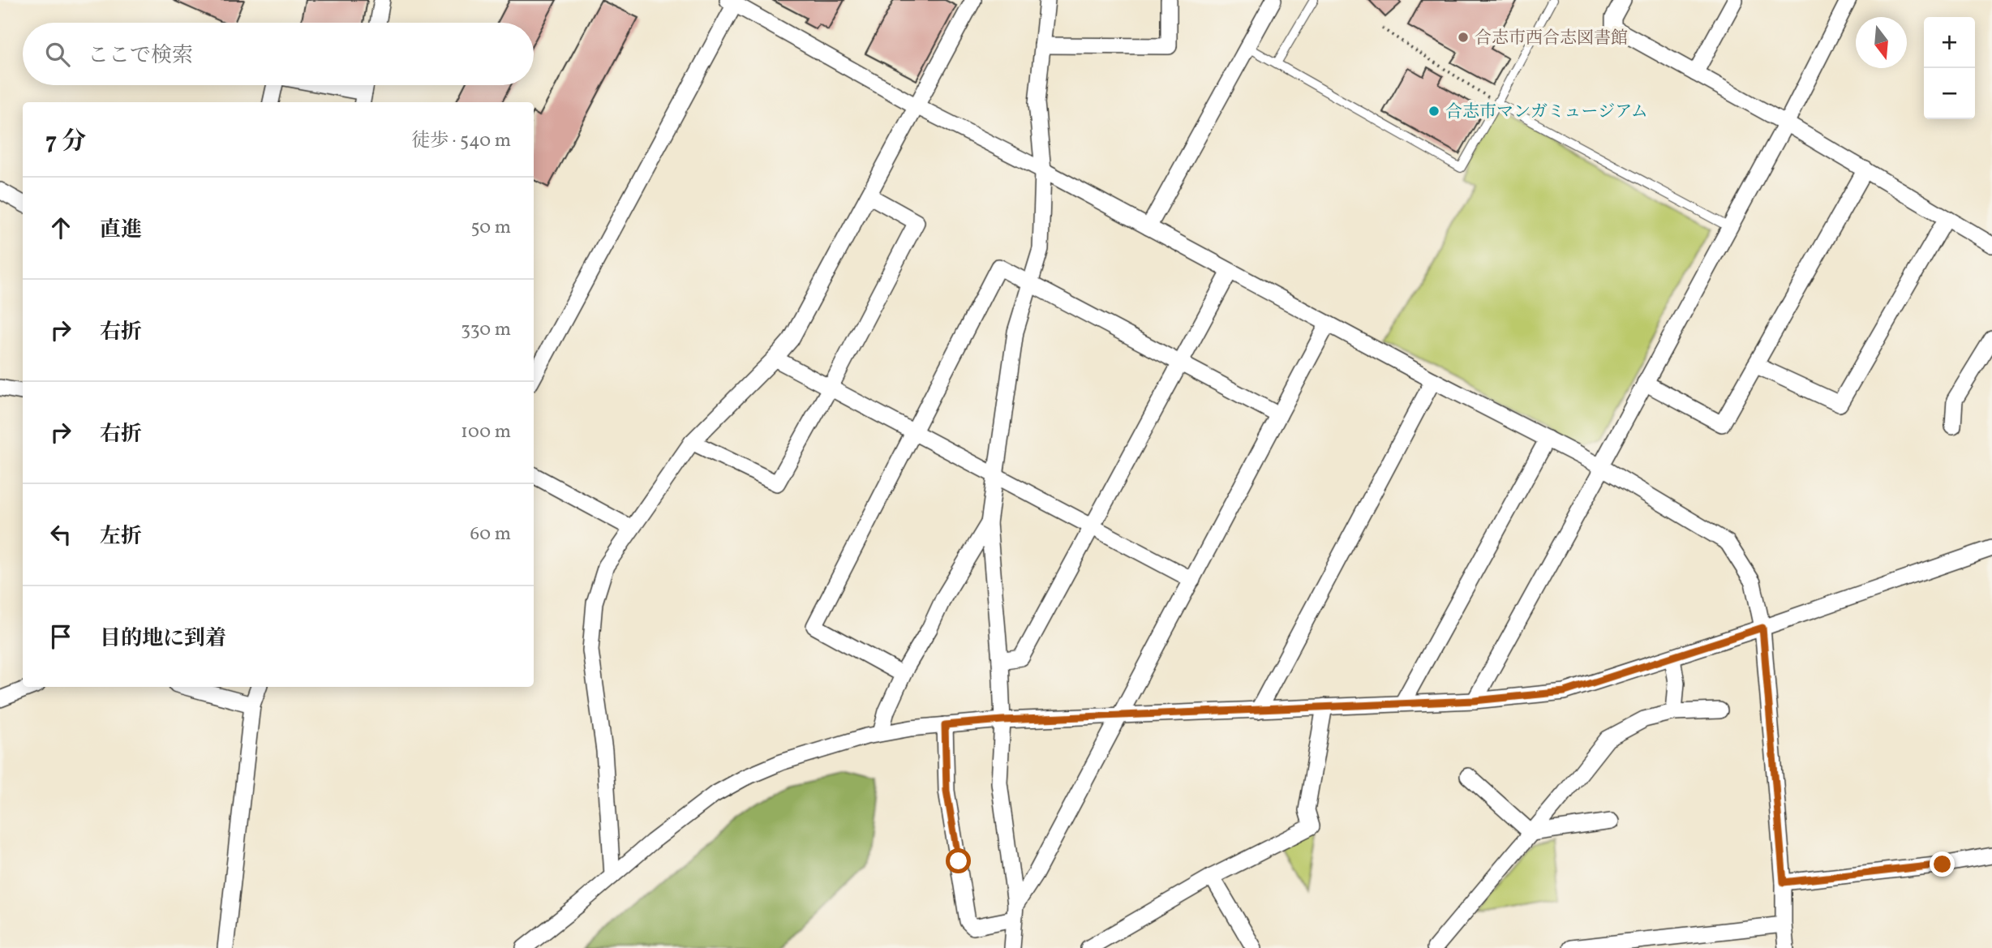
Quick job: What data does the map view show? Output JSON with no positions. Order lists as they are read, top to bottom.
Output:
{
  "places": ["合志市西合志図書館", "合志市マンガミュージアム"],
  "north": "bottom",
  "page": {
    "map_buttons": ["+", "−"],
    "search": "ここで検索",
    "heading": ["7 分", "徒歩 · 540 m"],
    "list": [
      ["直進", "50 m"],
      ["右折", "330 m"],
      ["右折", "100 m"],
      ["左折", "60 m"],
      "目的地に到着"
    ]
  }
}
